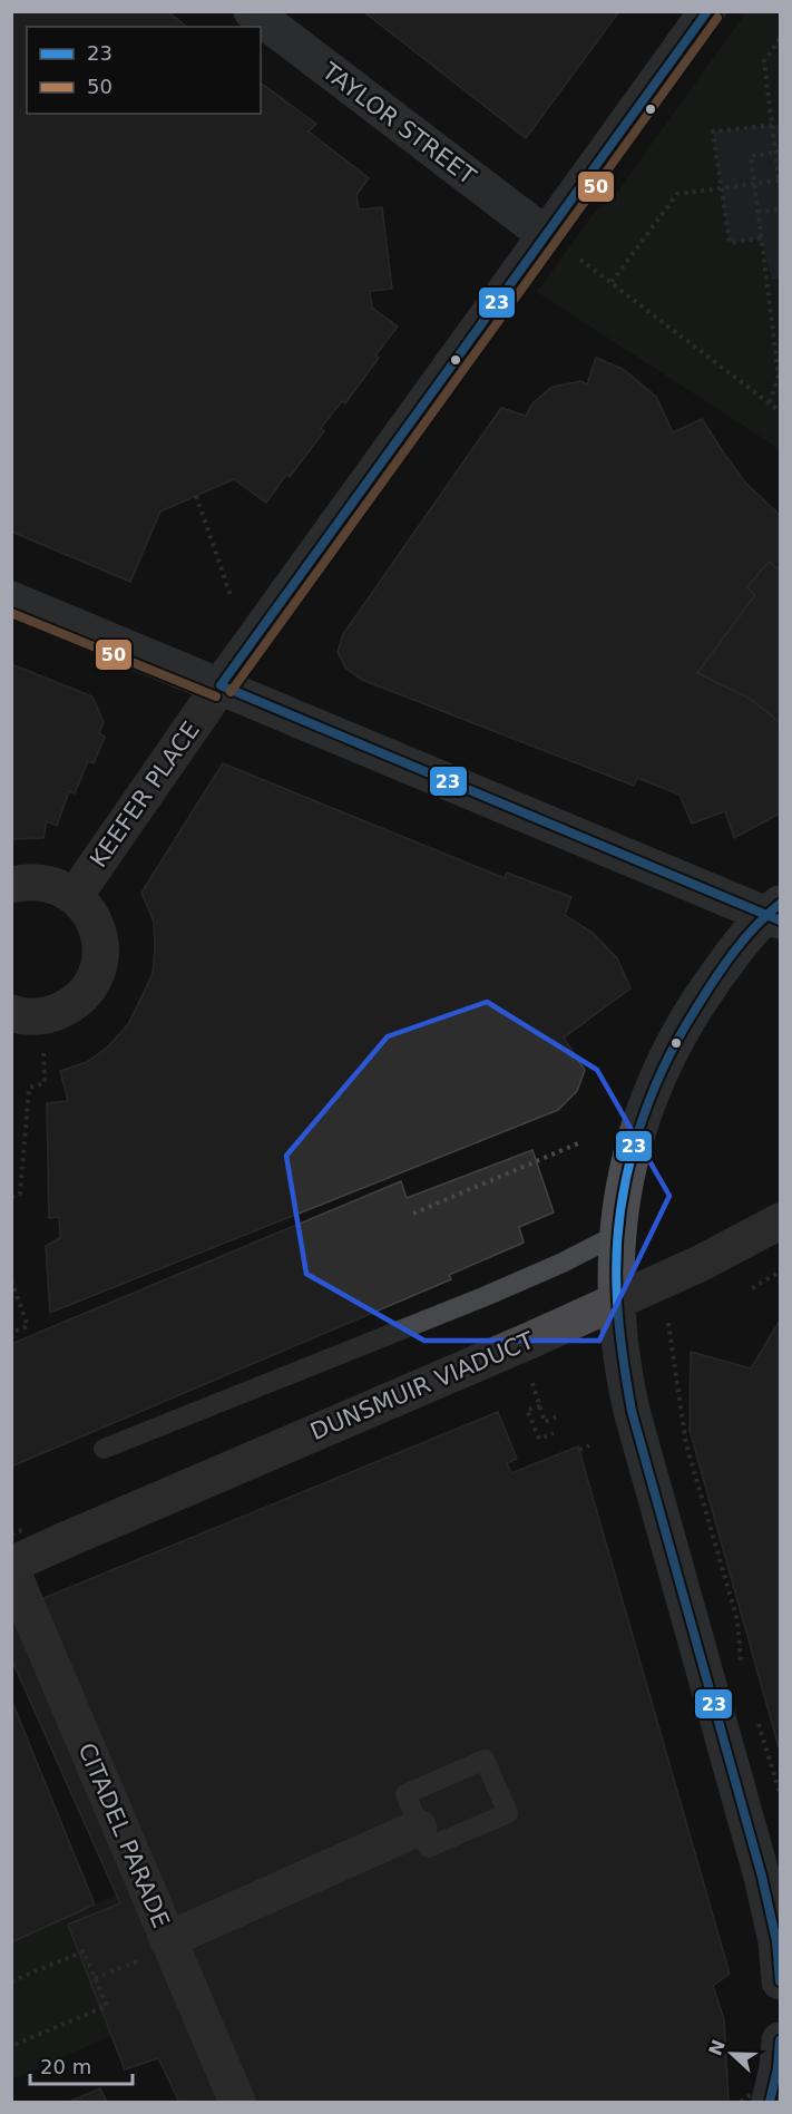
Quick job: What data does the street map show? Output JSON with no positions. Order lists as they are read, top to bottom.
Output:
{
  "streets": {
    "main road": ["DUNSMUIR VIADUCT"],
    "street": ["TAYLOR STREET", "KEEFER PLACE", "CITADEL PARADE"]
  },
  "crossings": [
    ["TAYLOR STREET", "KEEFER PLACE"],
    ["DUNSMUIR VIADUCT", "CITADEL PARADE"]
  ],
  "lines": ["transit line 23", "transit line 50"],
  "legend": ["23", "50"],
  "scale_bar": "20 m",
  "north": "left"
}
